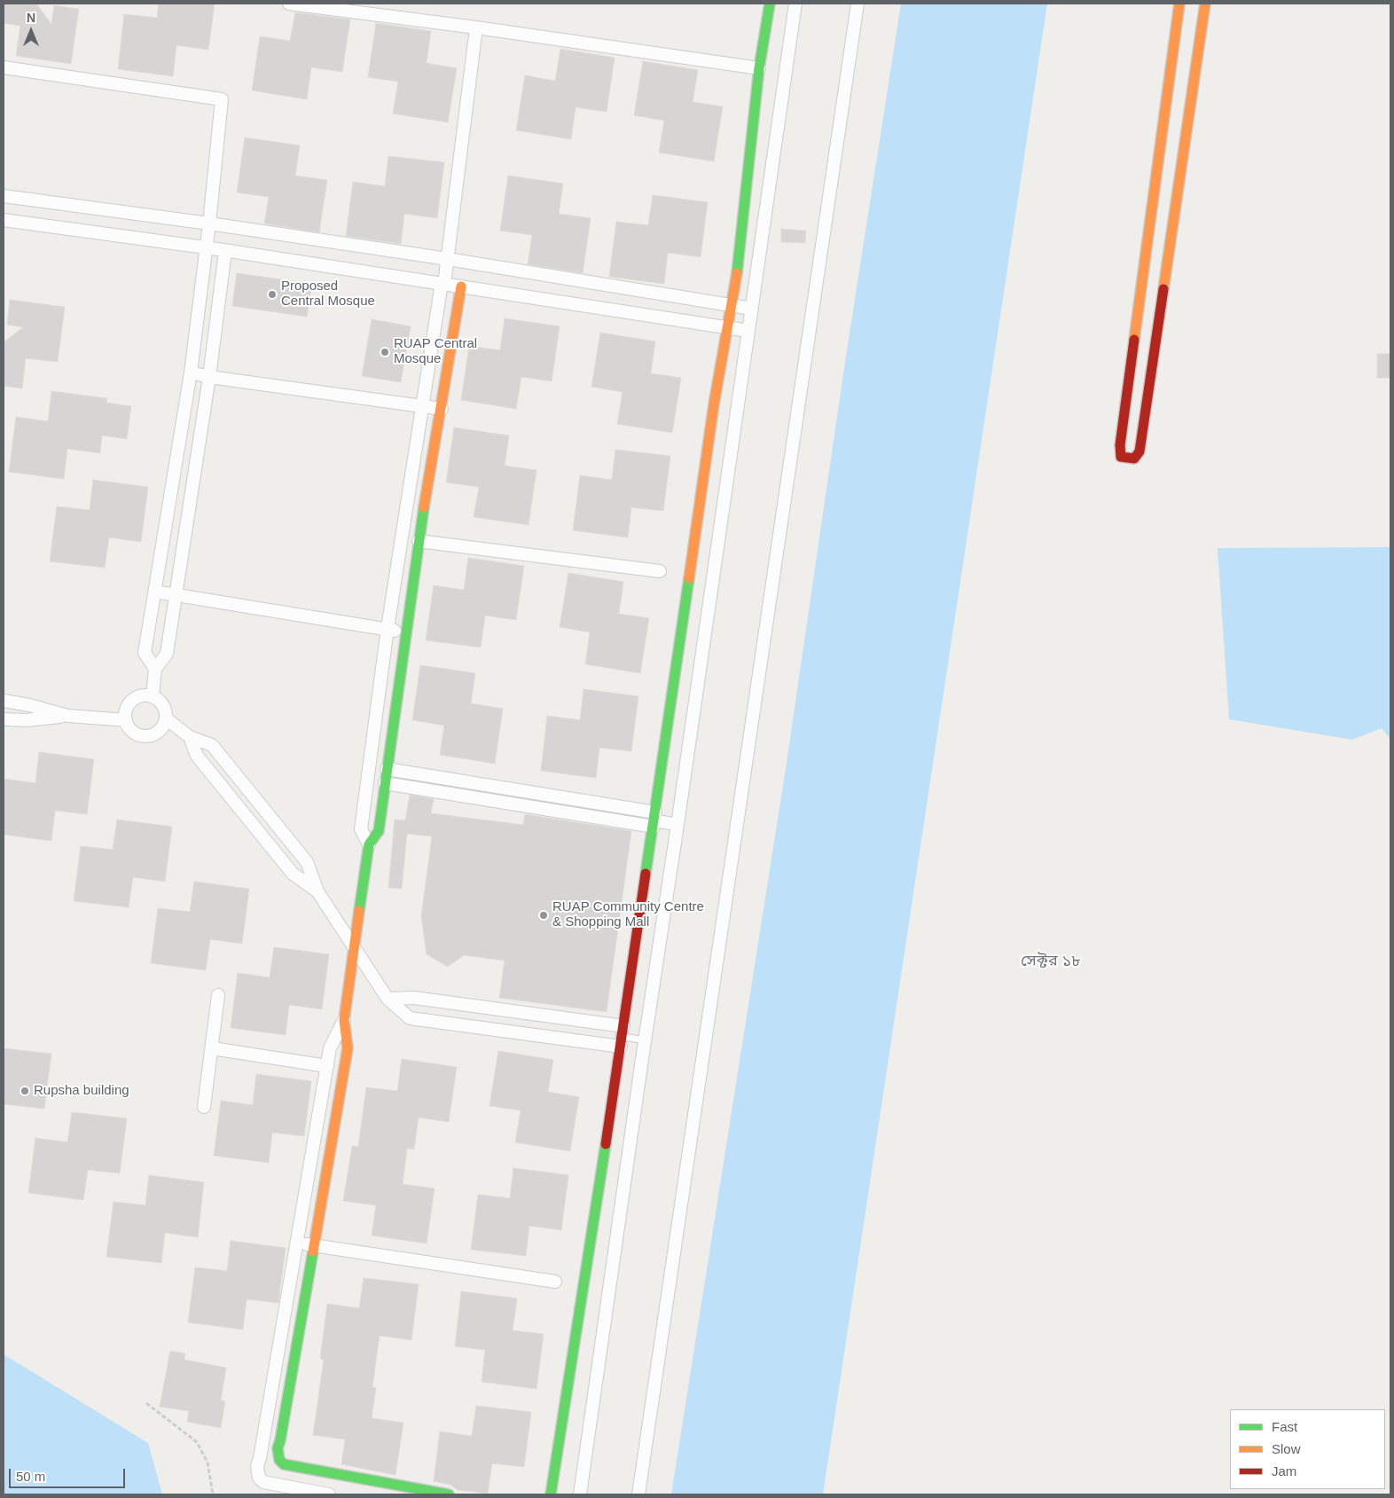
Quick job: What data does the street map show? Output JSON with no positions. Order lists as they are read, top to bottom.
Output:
{
  "districts": ["সেক্টর ১৮"],
  "places": [
    "Proposed Central Mosque",
    "RUAP Central Mosque",
    "RUAP Community Centre & Shopping Mall",
    "Rupsha building"
  ],
  "legend": ["Fast", "Slow", "Jam"],
  "scale_bar": "50 m",
  "north": "top"
}
